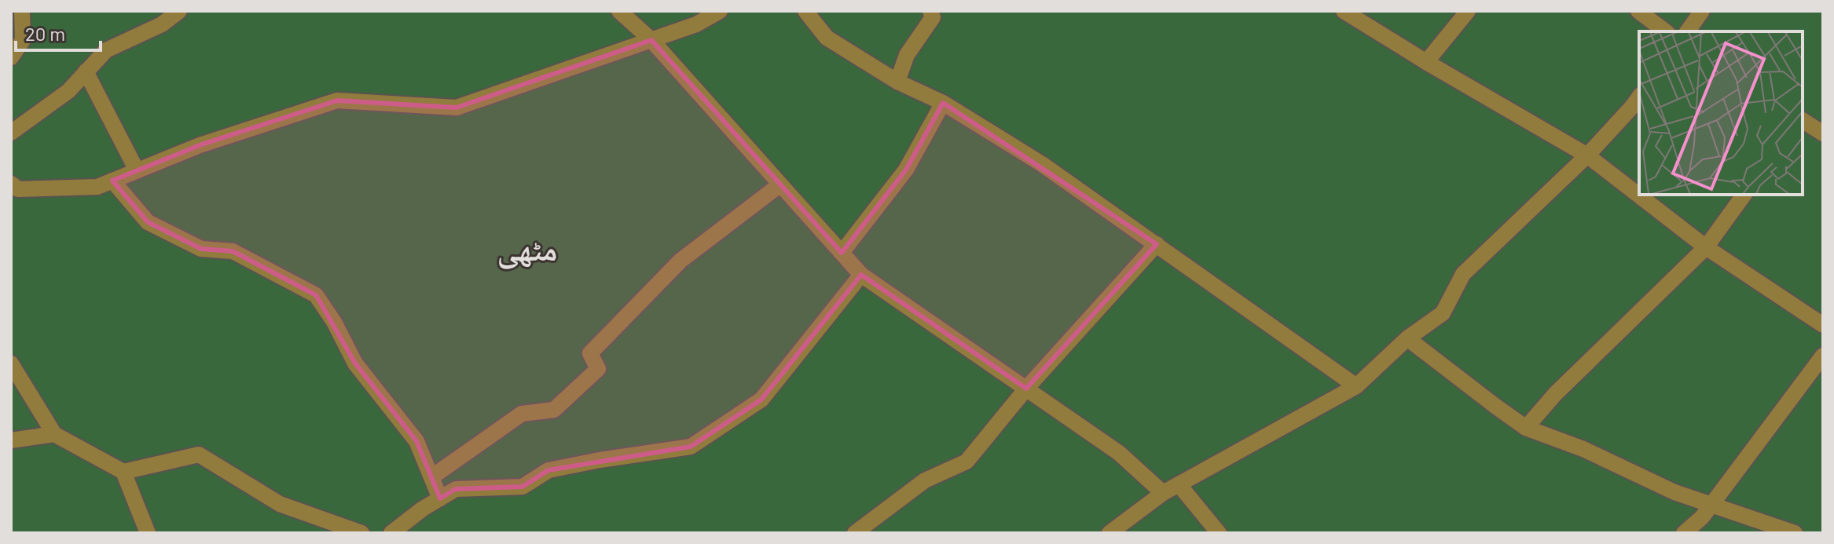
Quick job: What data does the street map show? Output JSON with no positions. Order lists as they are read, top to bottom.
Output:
{
  "districts": ["مٹھی"],
  "scale_bar": "20 m"
}
